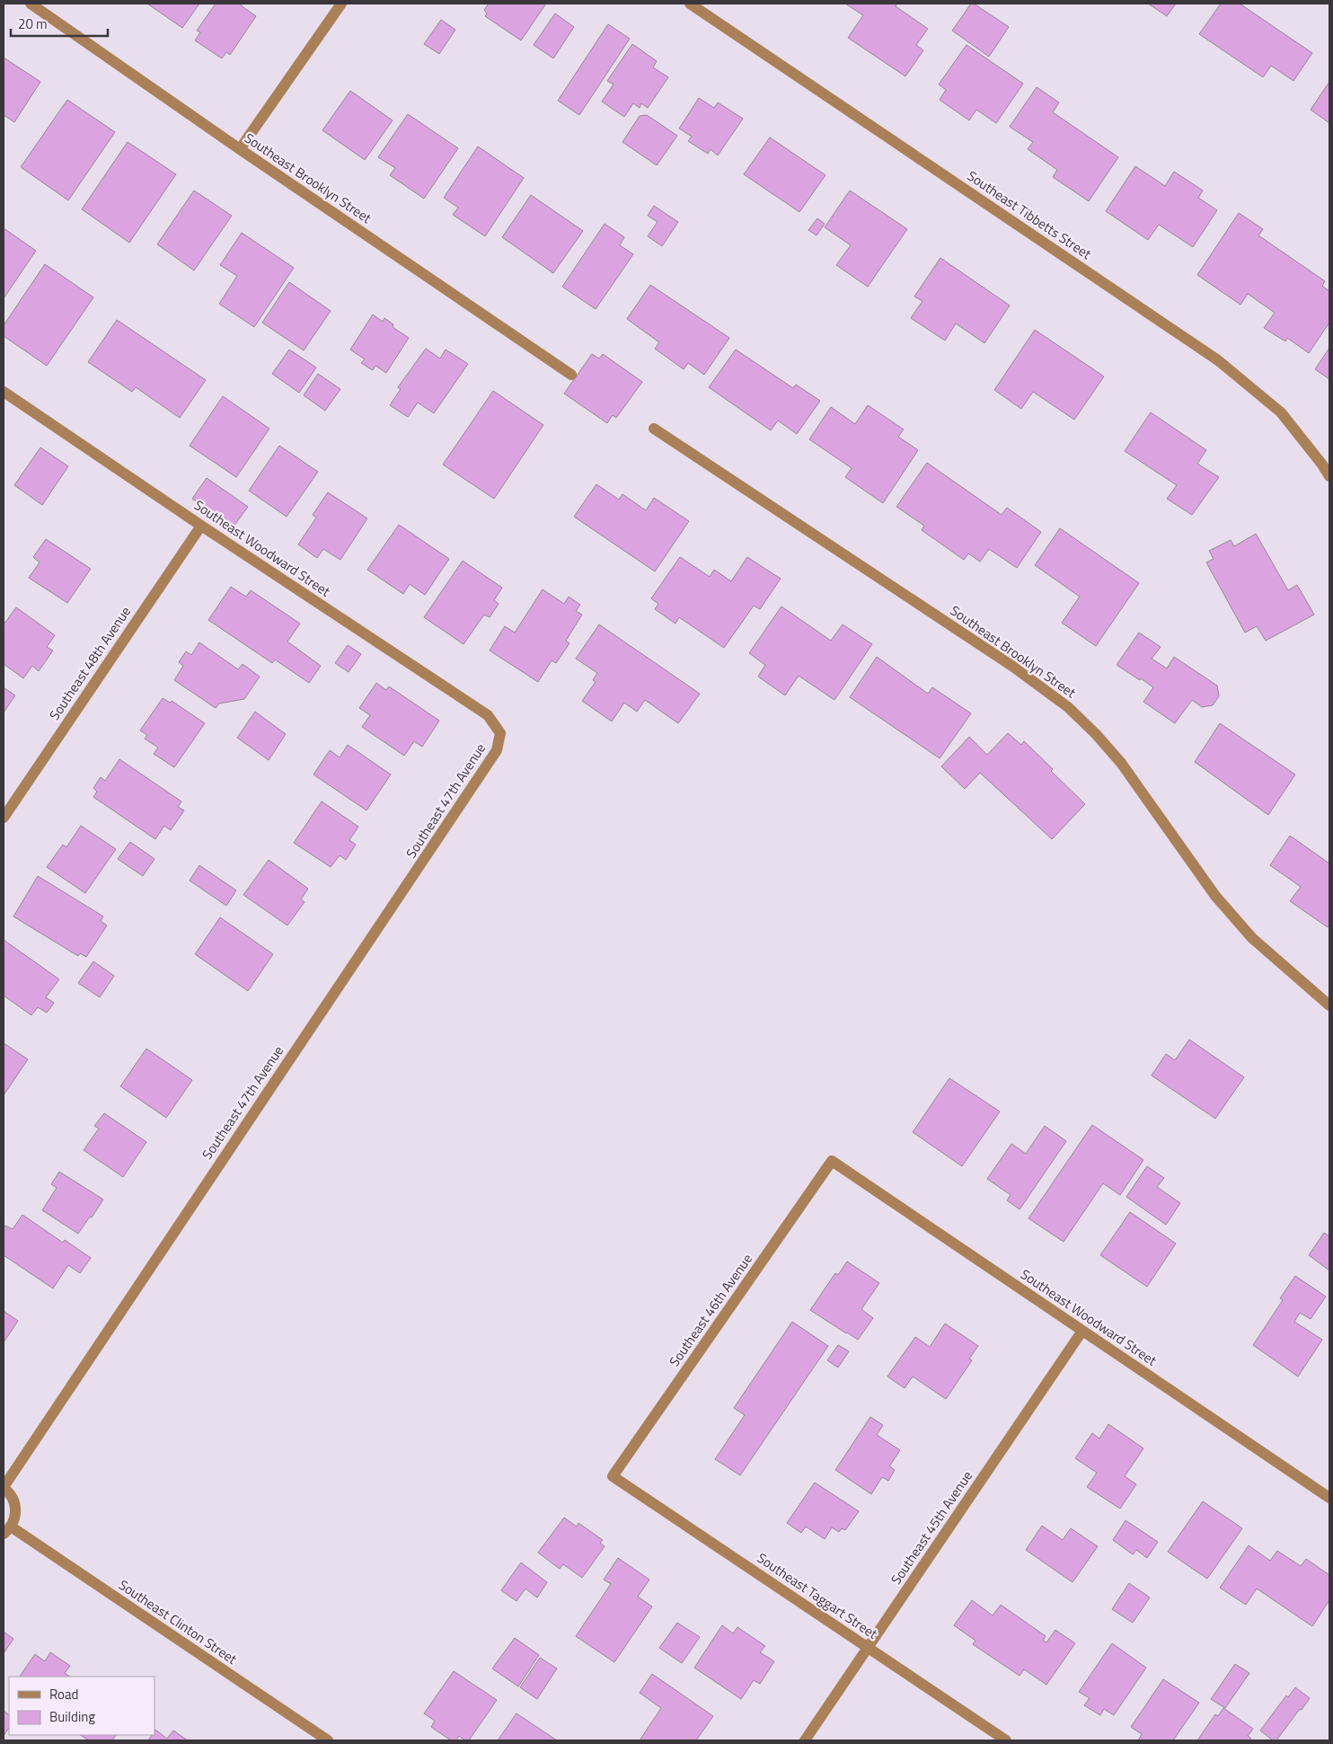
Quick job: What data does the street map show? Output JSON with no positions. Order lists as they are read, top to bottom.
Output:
{
  "streets": {
    "street": [
      "Southeast Brooklyn Street",
      "Southeast Tibbetts Street",
      "Southeast Woodward Street",
      "Southeast 48th Avenue",
      "Southeast 47th Avenue",
      "Southeast 46th Avenue",
      "Southeast 45th Avenue",
      "Southeast Taggart Street",
      "Southeast Clinton Street"
    ]
  },
  "crossings": [
    ["Southeast Woodward Street", "Southeast 48th Avenue"],
    ["Southeast Woodward Street", "Southeast 47th Avenue"],
    ["Southeast Woodward Street", "Southeast 46th Avenue"],
    ["Southeast Woodward Street", "Southeast 45th Avenue"],
    ["Southeast 47th Avenue", "Southeast Clinton Street"],
    ["Southeast 46th Avenue", "Southeast Taggart Street"],
    ["Southeast 45th Avenue", "Southeast Taggart Street"]
  ],
  "legend": ["Road", "Building"],
  "scale_bar": "20 m"
}
